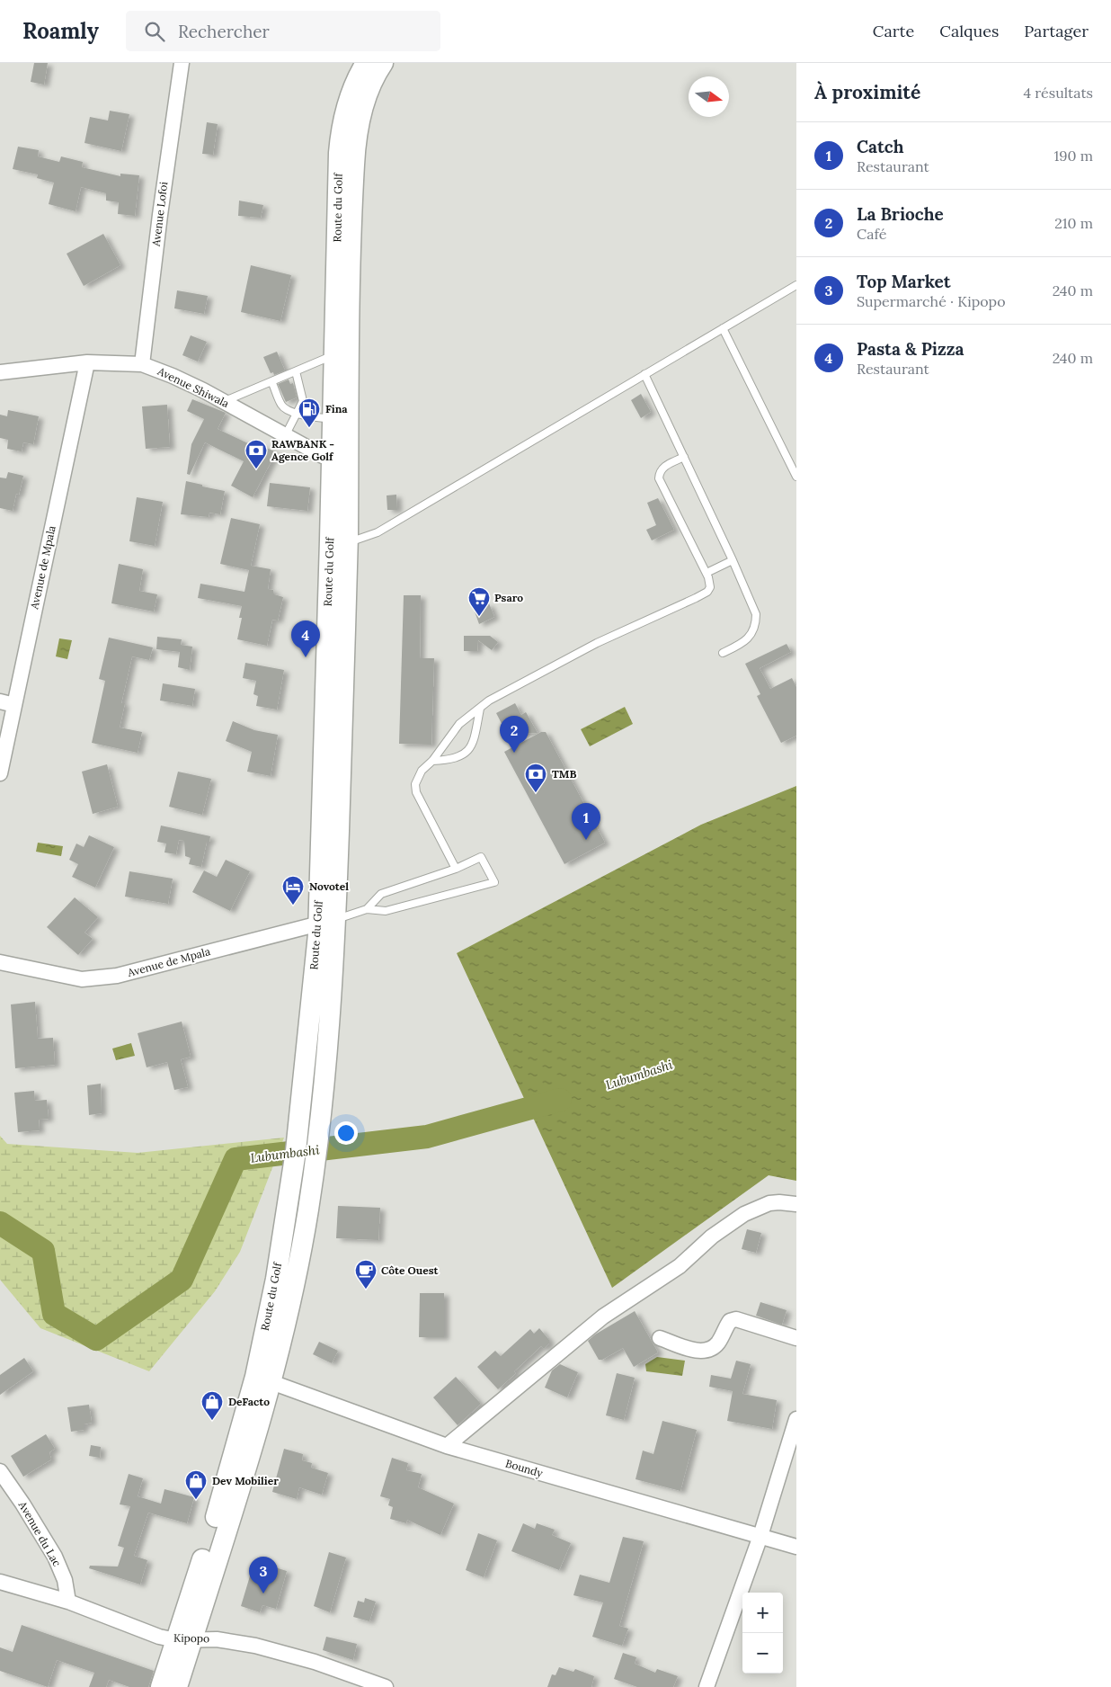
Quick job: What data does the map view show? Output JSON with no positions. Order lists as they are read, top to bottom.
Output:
{
  "streets": {
    "main road": ["Route du Golf"],
    "street": [
      "Avenue Lofoi",
      "Avenue Shiwala",
      "Avenue de Mpala",
      "Boundy",
      "Avenue du Lac",
      "Kipopo"
    ]
  },
  "crossings": [
    ["Route du Golf", "Avenue Shiwala"],
    ["Route du Golf", "Avenue de Mpala"],
    ["Route du Golf", "Boundy"],
    ["Route du Golf", "Kipopo"],
    ["Avenue Lofoi", "Avenue Shiwala"],
    ["Avenue Shiwala", "Avenue de Mpala"],
    ["Avenue du Lac", "Kipopo"]
  ],
  "water": ["Lubumbashi"],
  "places": {
    "fuel station": ["Fina"],
    "bank": ["RAWBANK - Agence Golf", "TMB"],
    "supermarket": ["Psaro"],
    "hotel": ["Novotel"],
    "cafe": ["Côte Ouest"],
    "shop": ["DeFacto", "Dev Mobilier"]
  },
  "north": "right",
  "page": {
    "header": "Roamly",
    "search": "Rechercher",
    "nav": ["Carte", "Calques", "Partager"],
    "heading": ["À proximité", "4 résultats"],
    "list": [
      {
        "mark": "1",
        "name": "Catch",
        "note": "Restaurant",
        "value": "190 m"
      },
      {
        "mark": "2",
        "name": "La Brioche",
        "note": "Café",
        "value": "210 m"
      },
      {
        "mark": "3",
        "name": "Top Market",
        "note": "Supermarché · Kipopo",
        "value": "240 m"
      },
      {
        "mark": "4",
        "name": "Pasta & Pizza",
        "note": "Restaurant",
        "value": "240 m"
      }
    ],
    "pins": [
      "4",
      "2",
      "1",
      "3"
    ],
    "map_buttons": ["+", "−"]
  }
}
